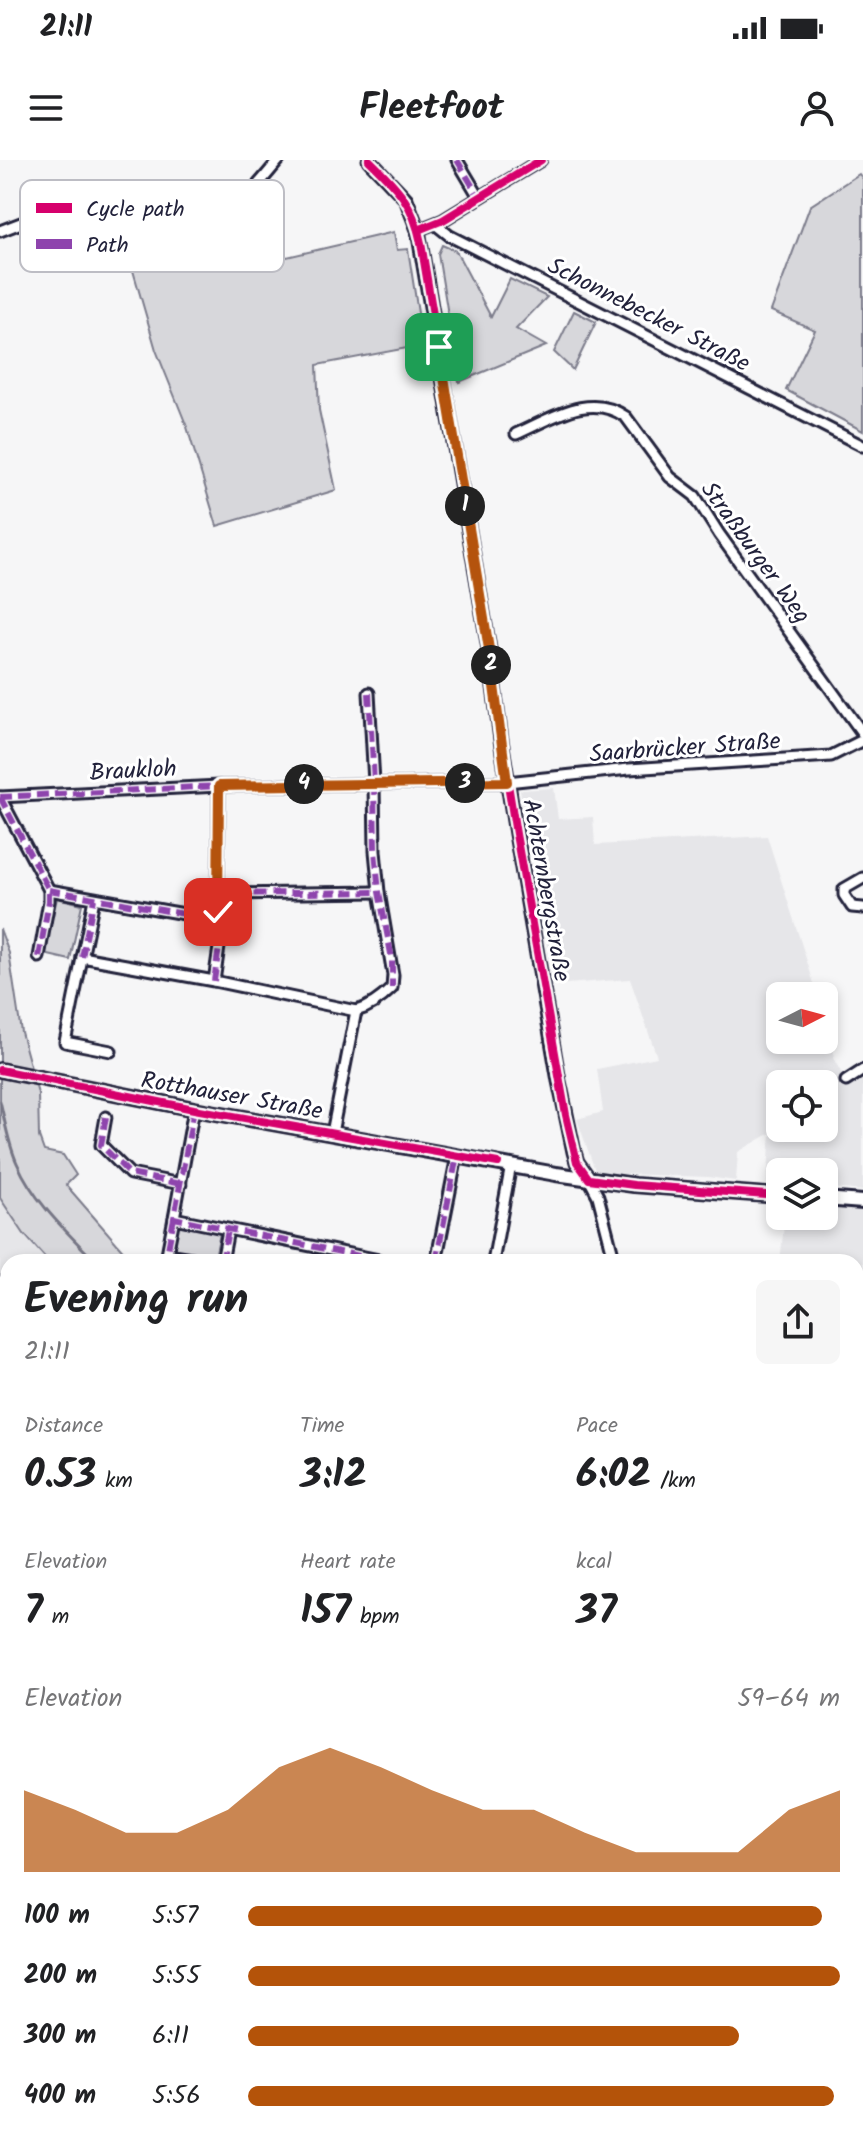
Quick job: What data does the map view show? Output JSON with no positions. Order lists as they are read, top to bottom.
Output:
{
  "streets": {
    "main road": ["Rotthauser Straße"],
    "street": [
      "Schonnebecker Straße",
      "Straßburger Weg",
      "Saarbrücker Straße",
      "Braukloh",
      "Achternbergstraße"
    ]
  },
  "crossings": [
    ["Saarbrücker Straße", "Braukloh"],
    ["Saarbrücker Straße", "Achternbergstraße"],
    ["Braukloh", "Achternbergstraße"],
    ["Achternbergstraße", "Rotthauser Straße"]
  ],
  "legend": ["Cycle path", "Path"],
  "north": "right",
  "page": {
    "status": "21:11",
    "header": "Fleetfoot",
    "pins": [
      "1",
      "2",
      "3",
      "4"
    ],
    "heading": ["Evening run", "21:11"],
    "stats": [
      ["Distance", "0.53 km"],
      ["Time", "3:12"],
      ["Pace", "6:02 /km"],
      ["Elevation", "7 m"],
      ["Heart rate", "157 bpm"],
      ["kcal", "37"]
    ],
    "chart": ["Elevation", "59–64 m"],
    "list": [
      {
        "name": "100 m",
        "note": "5:57"
      },
      {
        "name": "200 m",
        "note": "5:55"
      },
      {
        "name": "300 m",
        "note": "6:11"
      },
      {
        "name": "400 m",
        "note": "5:56"
      }
    ]
  }
}
